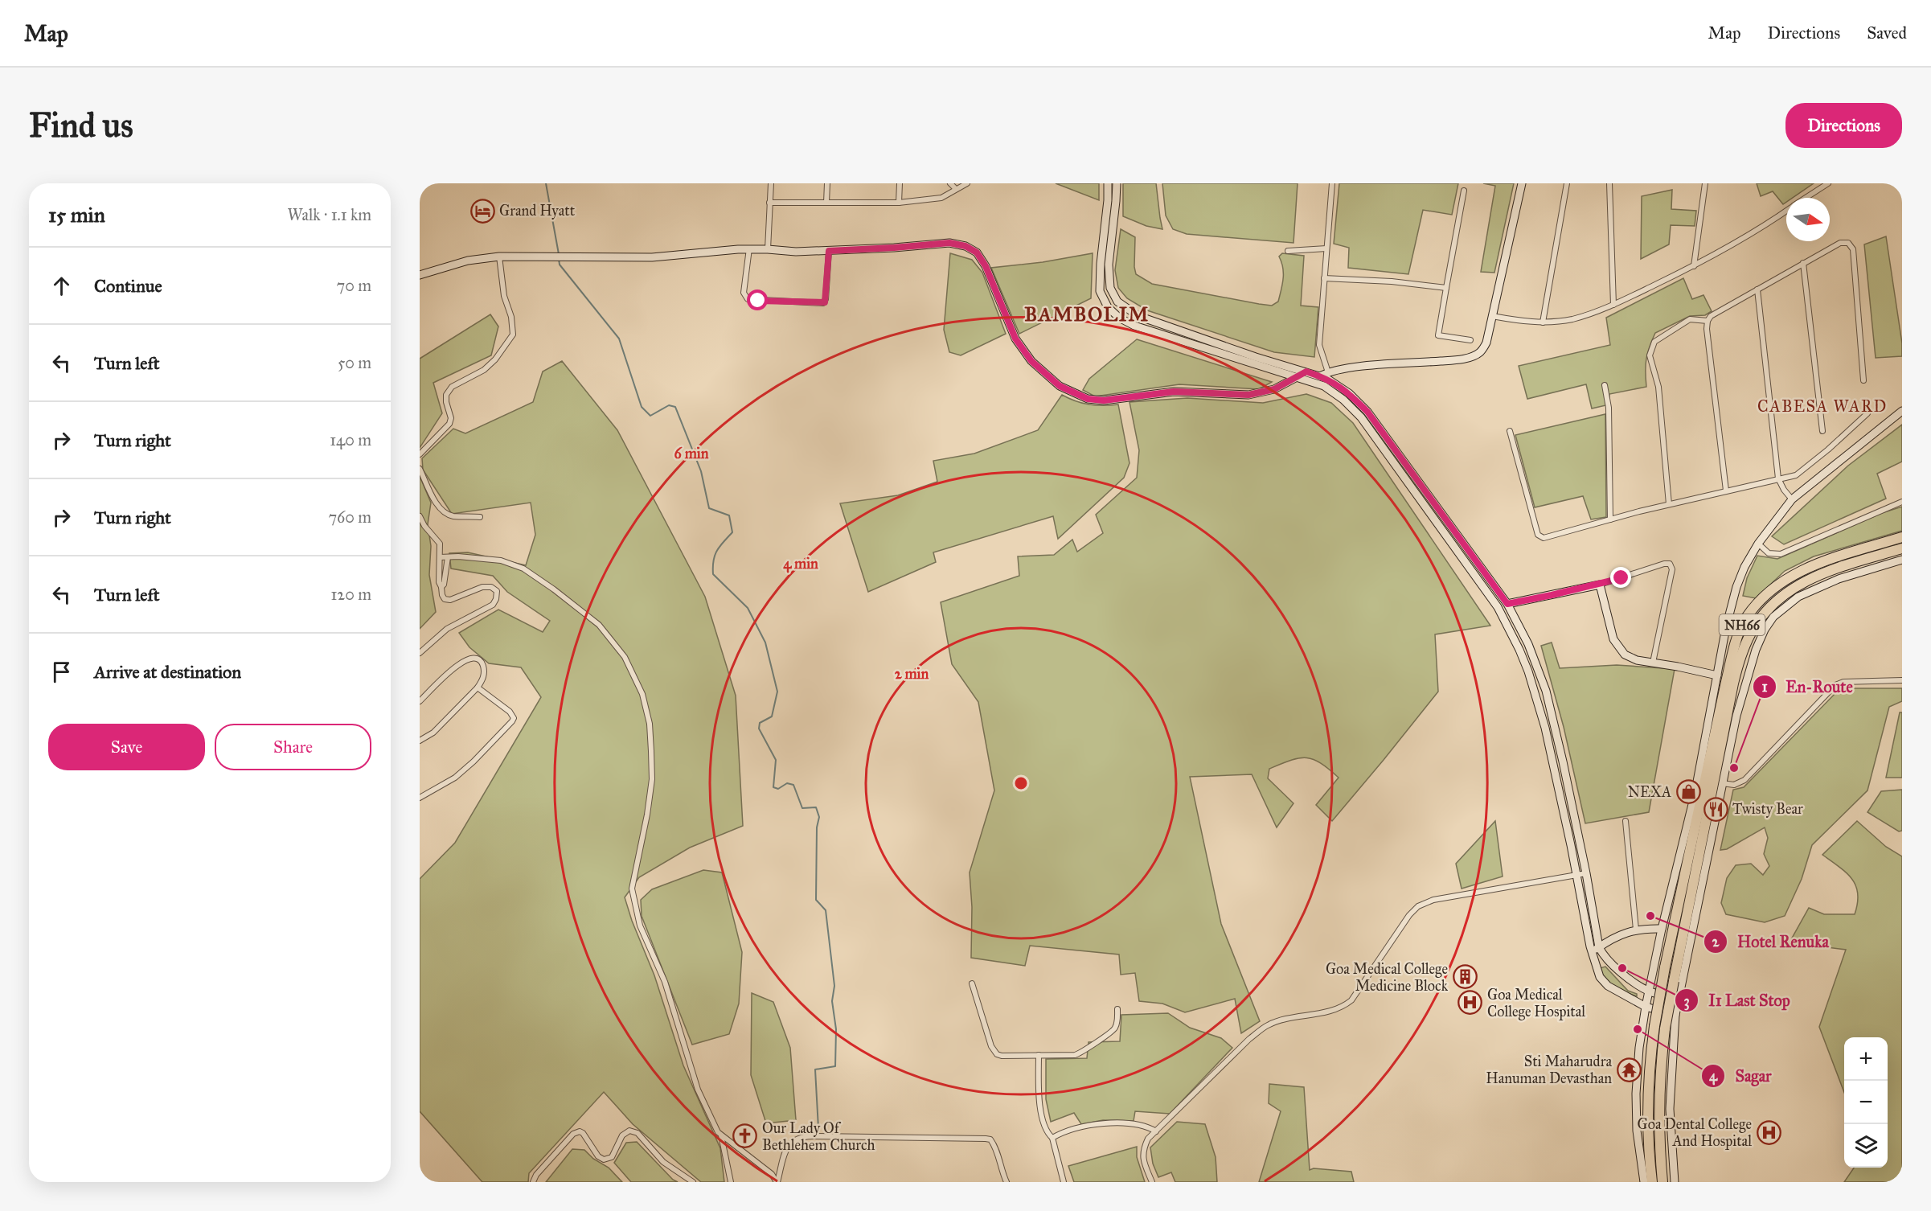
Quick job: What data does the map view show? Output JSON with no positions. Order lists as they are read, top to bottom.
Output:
{
  "streets": {
    "highway": ["NH66"]
  },
  "districts": ["BAMBOLIM", "CABESA WARD"],
  "places": {
    "hotel": ["Grand Hyatt"],
    "other": [
      "En-Route",
      "Hotel Renuka",
      "I1 Last Stop",
      "Sagar"
    ],
    "shop": ["NEXA"],
    "restaurant": ["Twisty Bear"],
    "building": ["Goa Medical College Medicine Block"],
    "hospital": ["Goa Medical College Hospital", "Goa Dental College And Hospital"],
    "temple": ["Sti Maharudra Hanuman Devasthan"],
    "church": ["Our Lady Of Bethlehem Church"]
  },
  "north": "right",
  "page": {
    "header": "Map",
    "nav": ["Map", "Directions", "Saved"],
    "buttons": [
      "Directions",
      ["Save", "Share"]
    ],
    "title": "Find us",
    "heading": ["15 min", "Walk · 1.1 km"],
    "list": [
      ["Continue", "70 m"],
      ["Turn left", "50 m"],
      ["Turn right", "140 m"],
      ["Turn right", "760 m"],
      ["Turn left", "120 m"],
      "Arrive at destination"
    ],
    "map_buttons": ["+", "−"]
  },
  "rings": ["6 min", "4 min", "2 min"]
}
